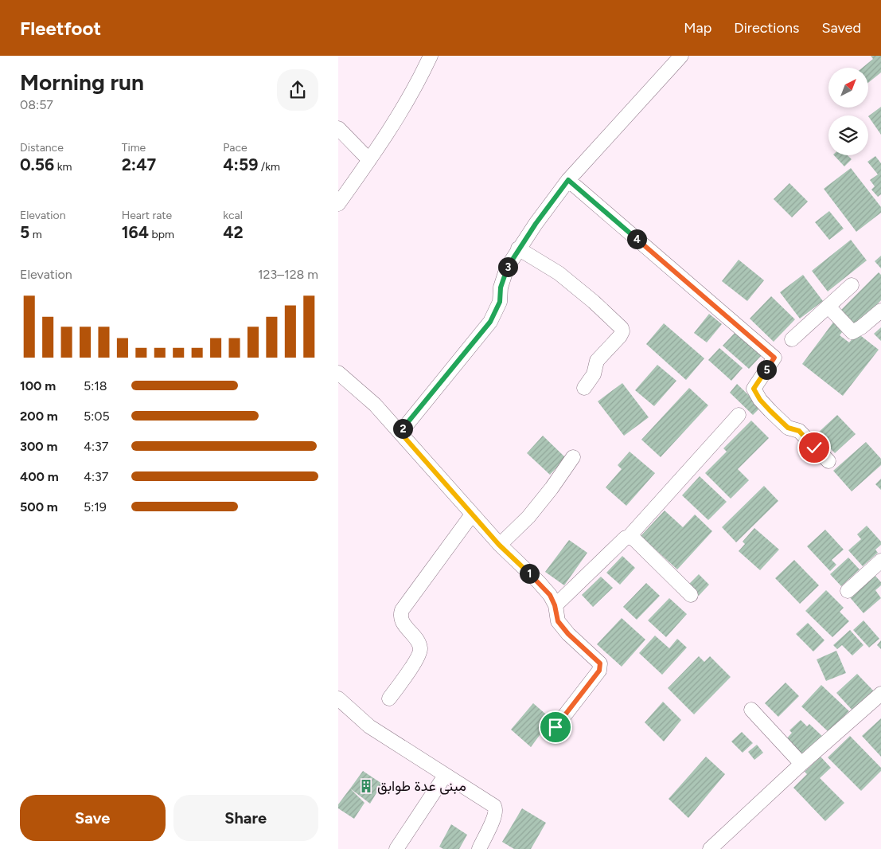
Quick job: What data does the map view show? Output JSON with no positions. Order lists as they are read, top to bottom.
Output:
{
  "places": {
    "building": ["مبنى عدة طوابق"]
  },
  "north": "top right",
  "page": {
    "header": "Fleetfoot",
    "nav": ["Map", "Directions", "Saved"],
    "heading": ["Morning run", "08:57"],
    "stats": [
      ["Distance", "0.56 km"],
      ["Time", "2:47"],
      ["Pace", "4:59 /km"],
      ["Elevation", "5 m"],
      ["Heart rate", "164 bpm"],
      ["kcal", "42"]
    ],
    "pins": [
      "4",
      "3",
      "5",
      "2",
      "1"
    ],
    "chart": ["Elevation", "123–128 m"],
    "list": [
      {
        "name": "100 m",
        "note": "5:18"
      },
      {
        "name": "200 m",
        "note": "5:05"
      },
      {
        "name": "300 m",
        "note": "4:37"
      },
      {
        "name": "400 m",
        "note": "4:37"
      },
      {
        "name": "500 m",
        "note": "5:19"
      }
    ],
    "buttons": ["Save", "Share"]
  }
}
